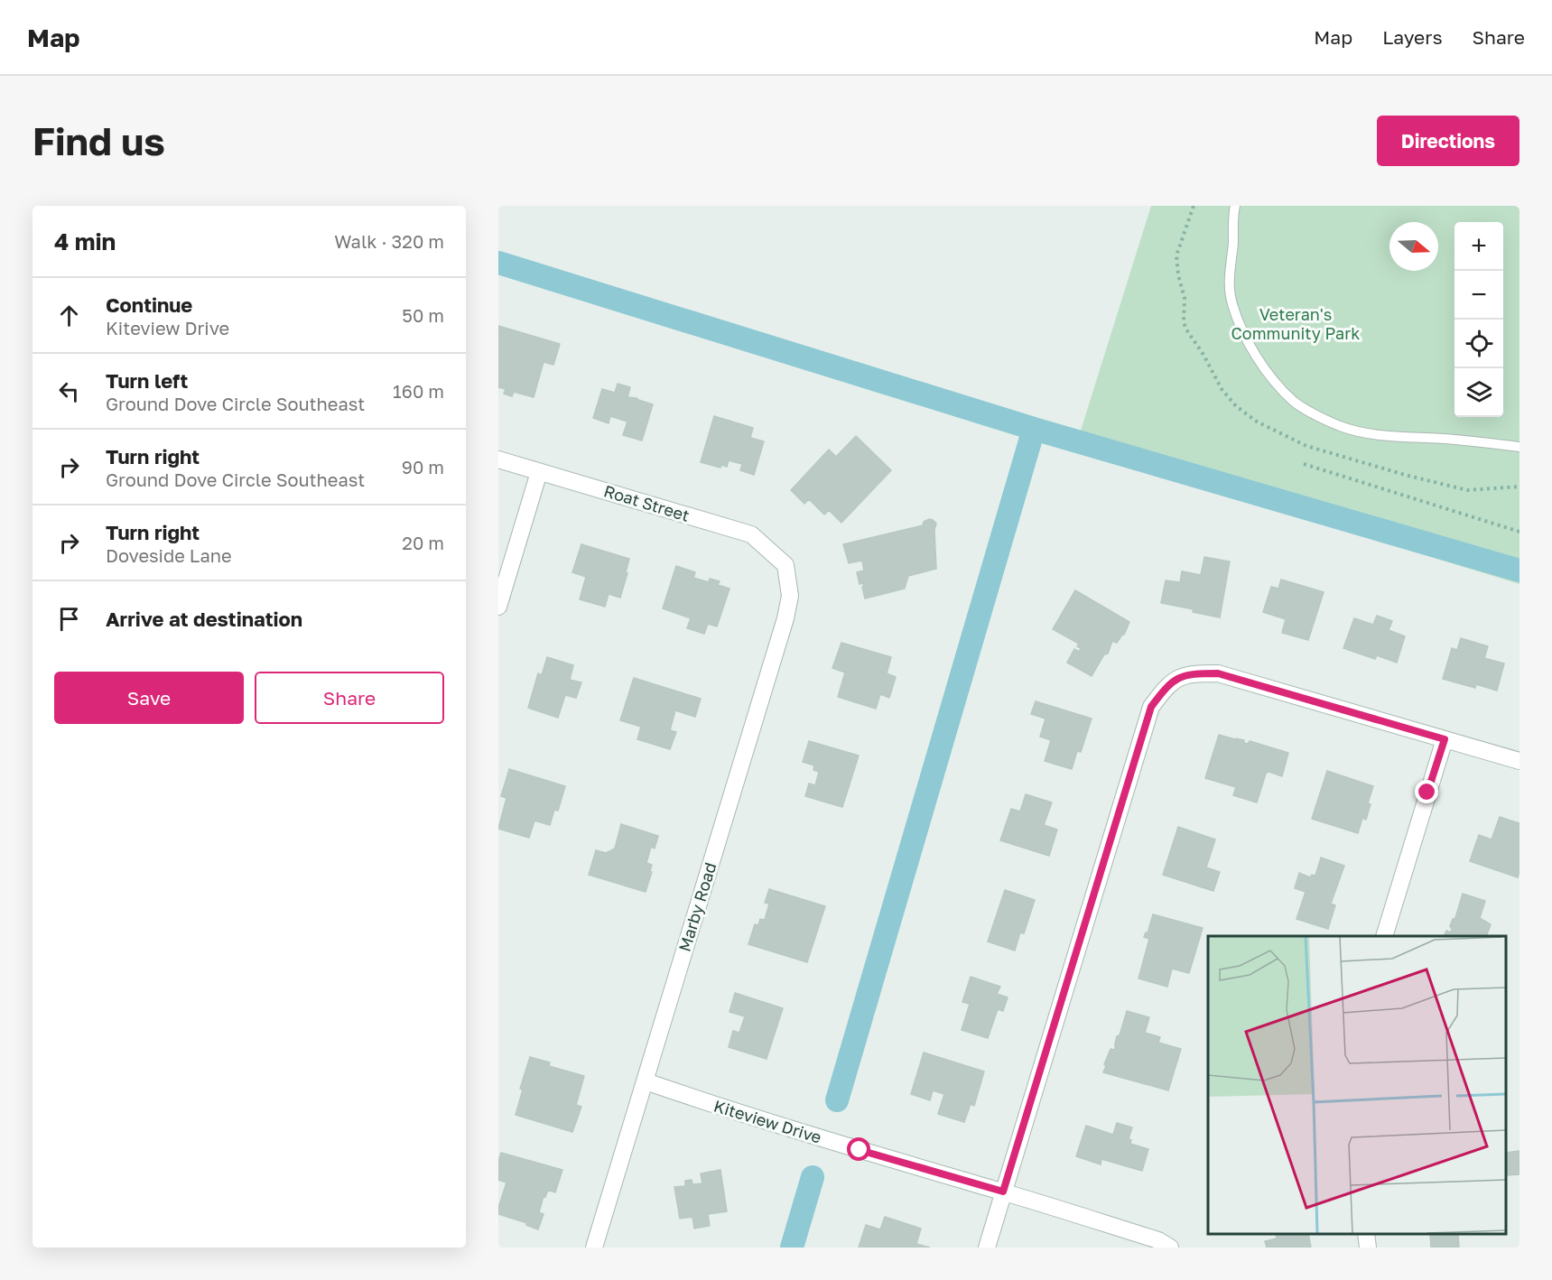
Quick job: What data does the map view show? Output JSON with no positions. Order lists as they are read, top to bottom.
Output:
{
  "streets": {
    "street": ["Roat Street", "Marby Road", "Kiteview Drive"]
  },
  "crossings": [
    ["Roat Street", "Marby Road"],
    ["Marby Road", "Kiteview Drive"]
  ],
  "parks": ["Veteran's Community Park"],
  "north": "right",
  "page": {
    "header": "Map",
    "nav": ["Map", "Layers", "Share"],
    "buttons": [
      "Directions",
      ["Save", "Share"]
    ],
    "title": "Find us",
    "heading": ["4 min", "Walk · 320 m"],
    "map_buttons": ["+", "−"],
    "list": [
      ["Continue", "Kiteview Drive", "50 m"],
      ["Turn left", "Ground Dove Circle Southeast", "160 m"],
      ["Turn right", "Ground Dove Circle Southeast", "90 m"],
      ["Turn right", "Doveside Lane", "20 m"],
      "Arrive at destination"
    ]
  }
}
